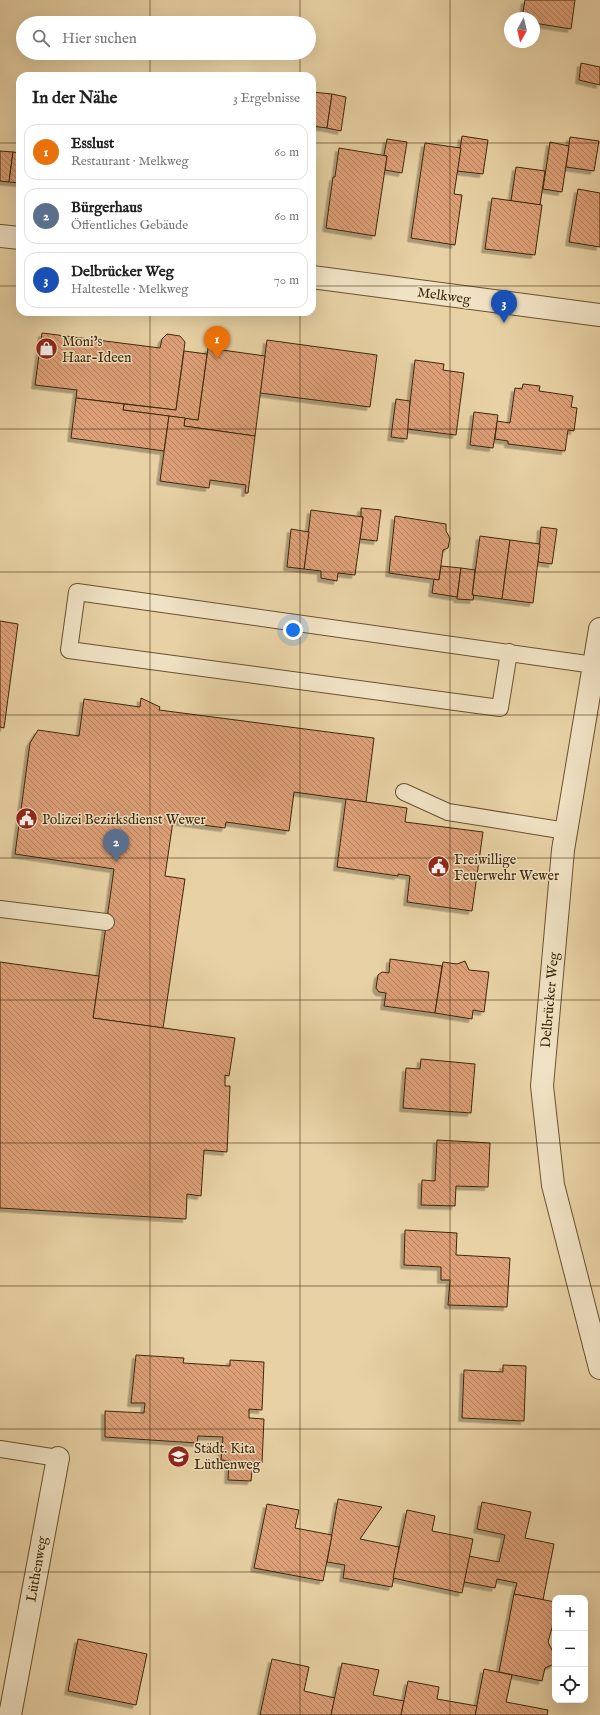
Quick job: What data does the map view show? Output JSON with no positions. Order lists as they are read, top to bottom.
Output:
{
  "streets": {
    "street": ["Melkweg", "Delbrücker Weg", "Lüthenweg"]
  },
  "places": {
    "shop": ["Moni's Haar-Ideen"],
    "public building": ["Polizei Bezirksdienst Wewer", "Freiwillige Feuerwehr Wewer"],
    "school or university": ["Städt. Kita Lüthenweg"]
  },
  "north": "bottom",
  "page": {
    "search": "Hier suchen",
    "heading": ["In der Nähe", "3 Ergebnisse"],
    "list": [
      {
        "mark": "1",
        "name": "Esslust",
        "note": "Restaurant · Melkweg",
        "value": "60 m"
      },
      {
        "mark": "2",
        "name": "Bürgerhaus",
        "note": "Öffentliches Gebäude",
        "value": "60 m"
      },
      {
        "mark": "3",
        "name": "Delbrücker Weg",
        "note": "Haltestelle · Melkweg",
        "value": "70 m"
      }
    ],
    "pins": ["3", "1", "2"],
    "map_buttons": ["+", "−"]
  }
}
